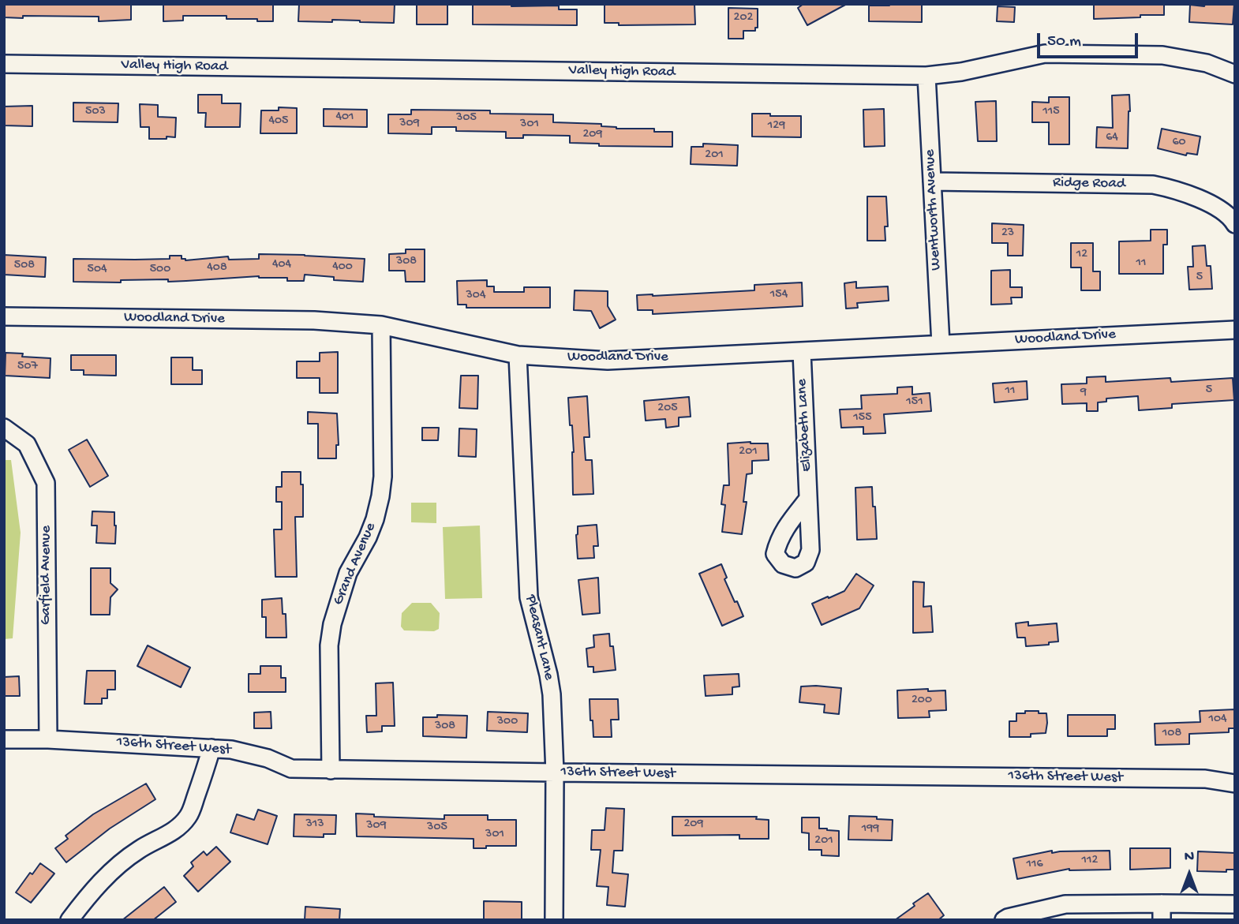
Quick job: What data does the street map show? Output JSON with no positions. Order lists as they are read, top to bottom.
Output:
{
  "streets": {
    "street": [
      "Valley High Road",
      "Ridge Road",
      "Wentworth Avenue",
      "Woodland Drive",
      "Elizabeth Lane",
      "Grand Avenue",
      "Garfield Avenue",
      "Pleasant Lane",
      "136th Street West"
    ]
  },
  "crossings": [
    ["Valley High Road", "Wentworth Avenue"],
    ["Ridge Road", "Wentworth Avenue"],
    ["Wentworth Avenue", "Woodland Drive"],
    ["Woodland Drive", "Elizabeth Lane"],
    ["Woodland Drive", "Grand Avenue"],
    ["Woodland Drive", "Pleasant Lane"],
    ["Grand Avenue", "136th Street West"],
    ["Garfield Avenue", "136th Street West"],
    ["Pleasant Lane", "136th Street West"]
  ],
  "house_numbers": [
    "202",
    "503",
    "115",
    "401",
    "305",
    "405",
    "309",
    "301",
    "129",
    "209",
    "64",
    "60",
    "201",
    "23",
    "12",
    "308",
    "11",
    "404",
    "508",
    "400",
    "408",
    "504",
    "500",
    "5",
    "154",
    "304",
    "507",
    "5",
    "11",
    "9",
    "151",
    "205",
    "155",
    "201",
    "200",
    "104",
    "300",
    "308",
    "108",
    "313",
    "209",
    "309",
    "305",
    "199",
    "301",
    "201",
    "112",
    "116"
  ],
  "scale_bar": "50 m",
  "north": "top"
}
